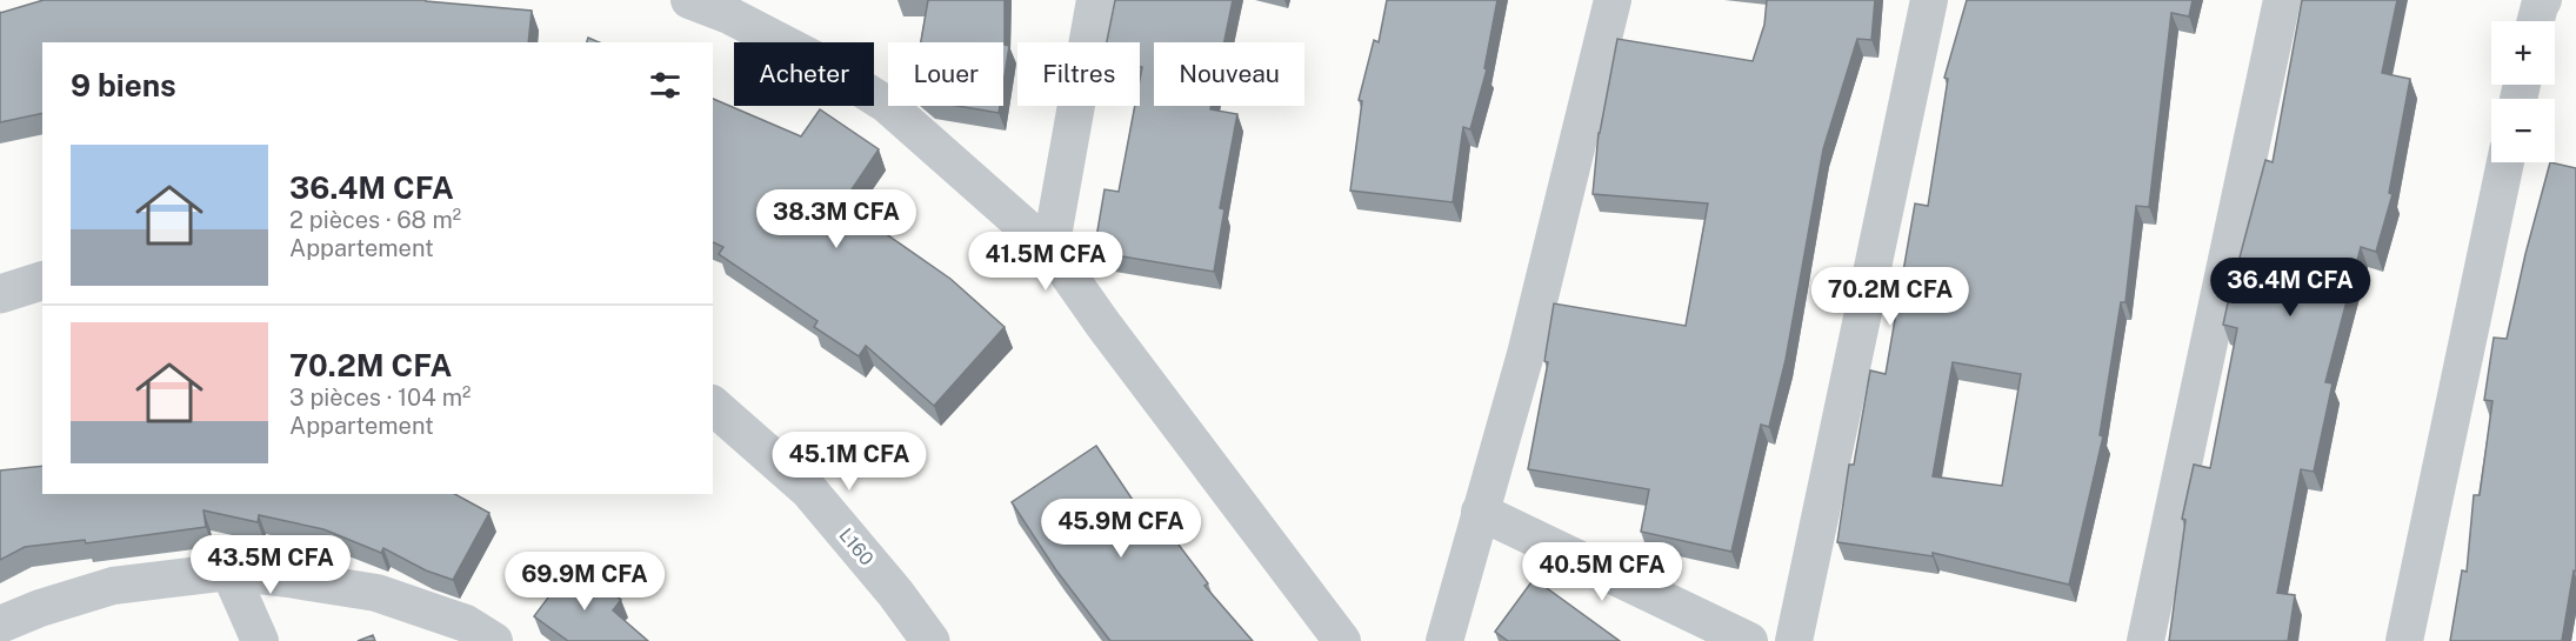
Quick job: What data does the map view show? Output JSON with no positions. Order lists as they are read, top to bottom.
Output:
{
  "streets": {
    "street": ["L160"]
  },
  "page": {
    "map_buttons": ["+", "−"],
    "chip": [
      "Acheter",
      "Louer",
      "Filtres",
      "Nouveau"
    ],
    "heading": "9 biens",
    "list": [
      {
        "name": "36.4M CFA",
        "note": "2 pièces · 68 m² · Appartement"
      },
      {
        "name": "70.2M CFA",
        "note": "3 pièces · 104 m² · Appartement"
      }
    ],
    "price": [
      "38.3M CFA",
      "41.5M CFA",
      "36.4M CFA",
      "70.2M CFA",
      "45.1M CFA",
      "45.9M CFA",
      "43.5M CFA",
      "40.5M CFA",
      "69.9M CFA"
    ]
  }
}
